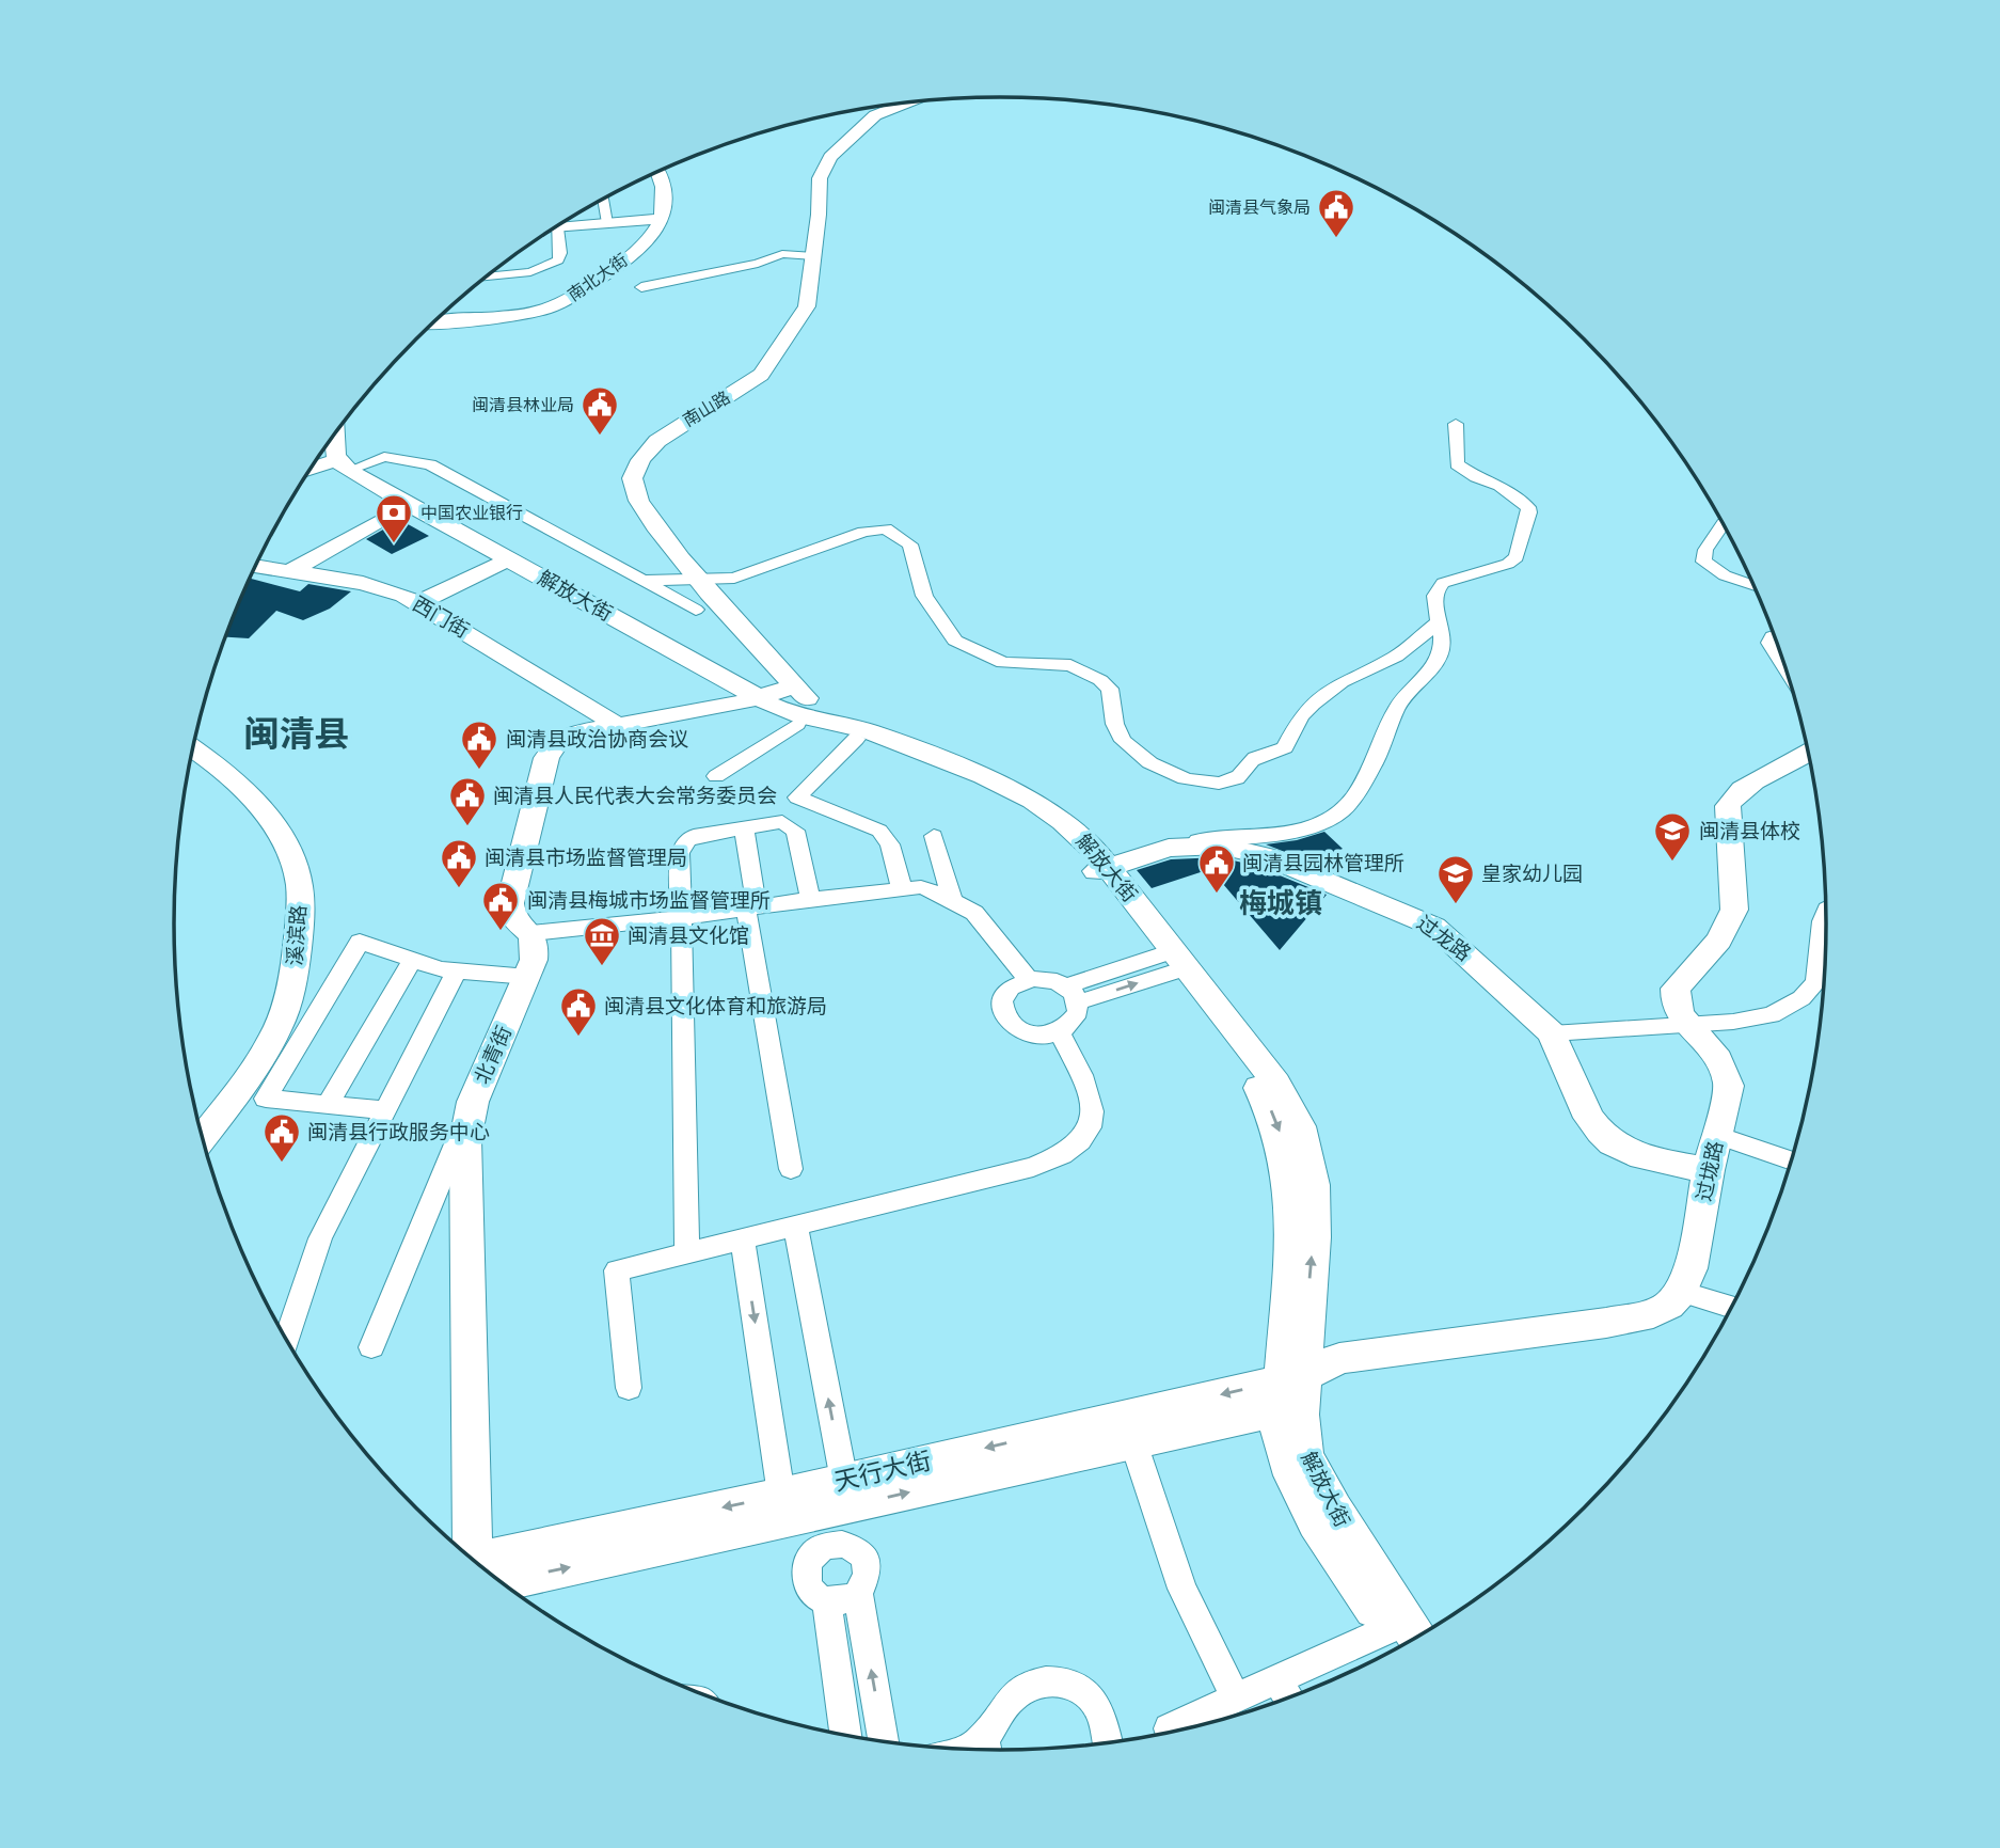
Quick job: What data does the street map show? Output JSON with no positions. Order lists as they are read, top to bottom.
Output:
{
  "streets": {
    "street": [
      "南北大街",
      "南山路",
      "解放大街",
      "西门街",
      "溪滨路",
      "过龙路",
      "北青街",
      "过垅路",
      "天行大街"
    ]
  },
  "crossings": [
    ["南山路", "解放大街"],
    ["解放大街", "过龙路"],
    ["解放大街", "天行大街"],
    ["过龙路", "过垅路"]
  ],
  "districts": ["闽清县", "梅城镇"],
  "places": {
    "public building": [
      "闽清县气象局",
      "闽清县林业局",
      "闽清县政治协商会议",
      "闽清县人民代表大会常务委员会",
      "闽清县市场监督管理局",
      "闽清县园林管理所",
      "闽清县梅城市场监督管理所",
      "闽清县文化体育和旅游局",
      "闽清县行政服务中心"
    ],
    "bank": ["中国农业银行"],
    "school or university": ["闽清县体校", "皇家幼儿园"],
    "museum": ["闽清县文化馆"]
  }
}
